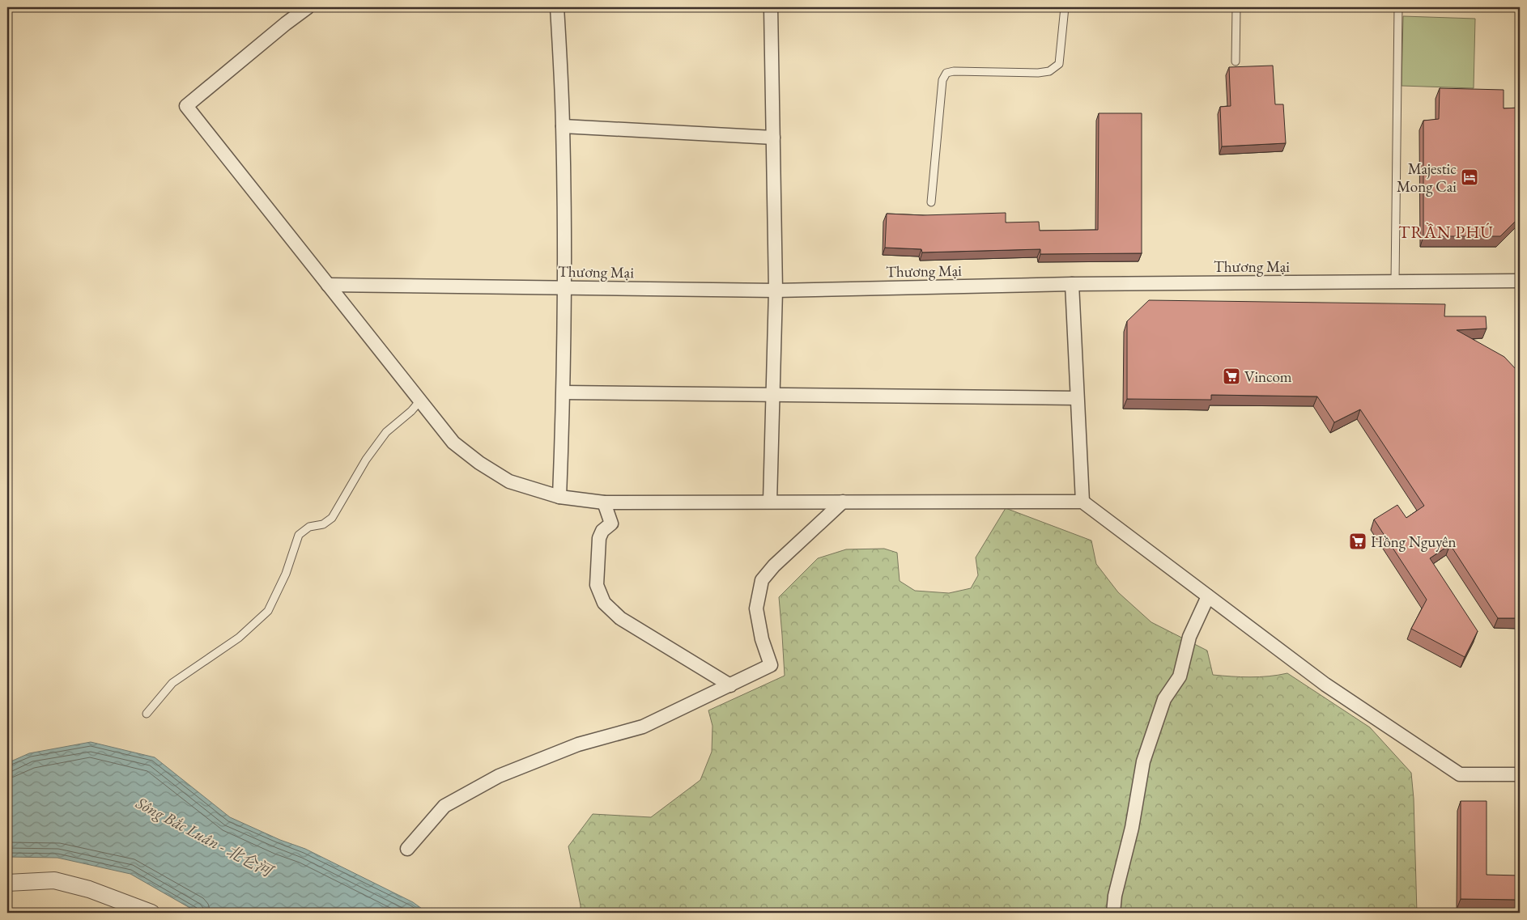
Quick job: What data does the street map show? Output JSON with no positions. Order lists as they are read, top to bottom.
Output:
{
  "streets": {
    "street": ["Thương Mại"]
  },
  "districts": ["TRẦN PHÚ"],
  "water": ["Sông Bắc Luân - 北仑河"],
  "places": {
    "hotel": ["Majestic Mong Cai"],
    "supermarket": ["Vincom", "Hồng Nguyên"]
  }
}
